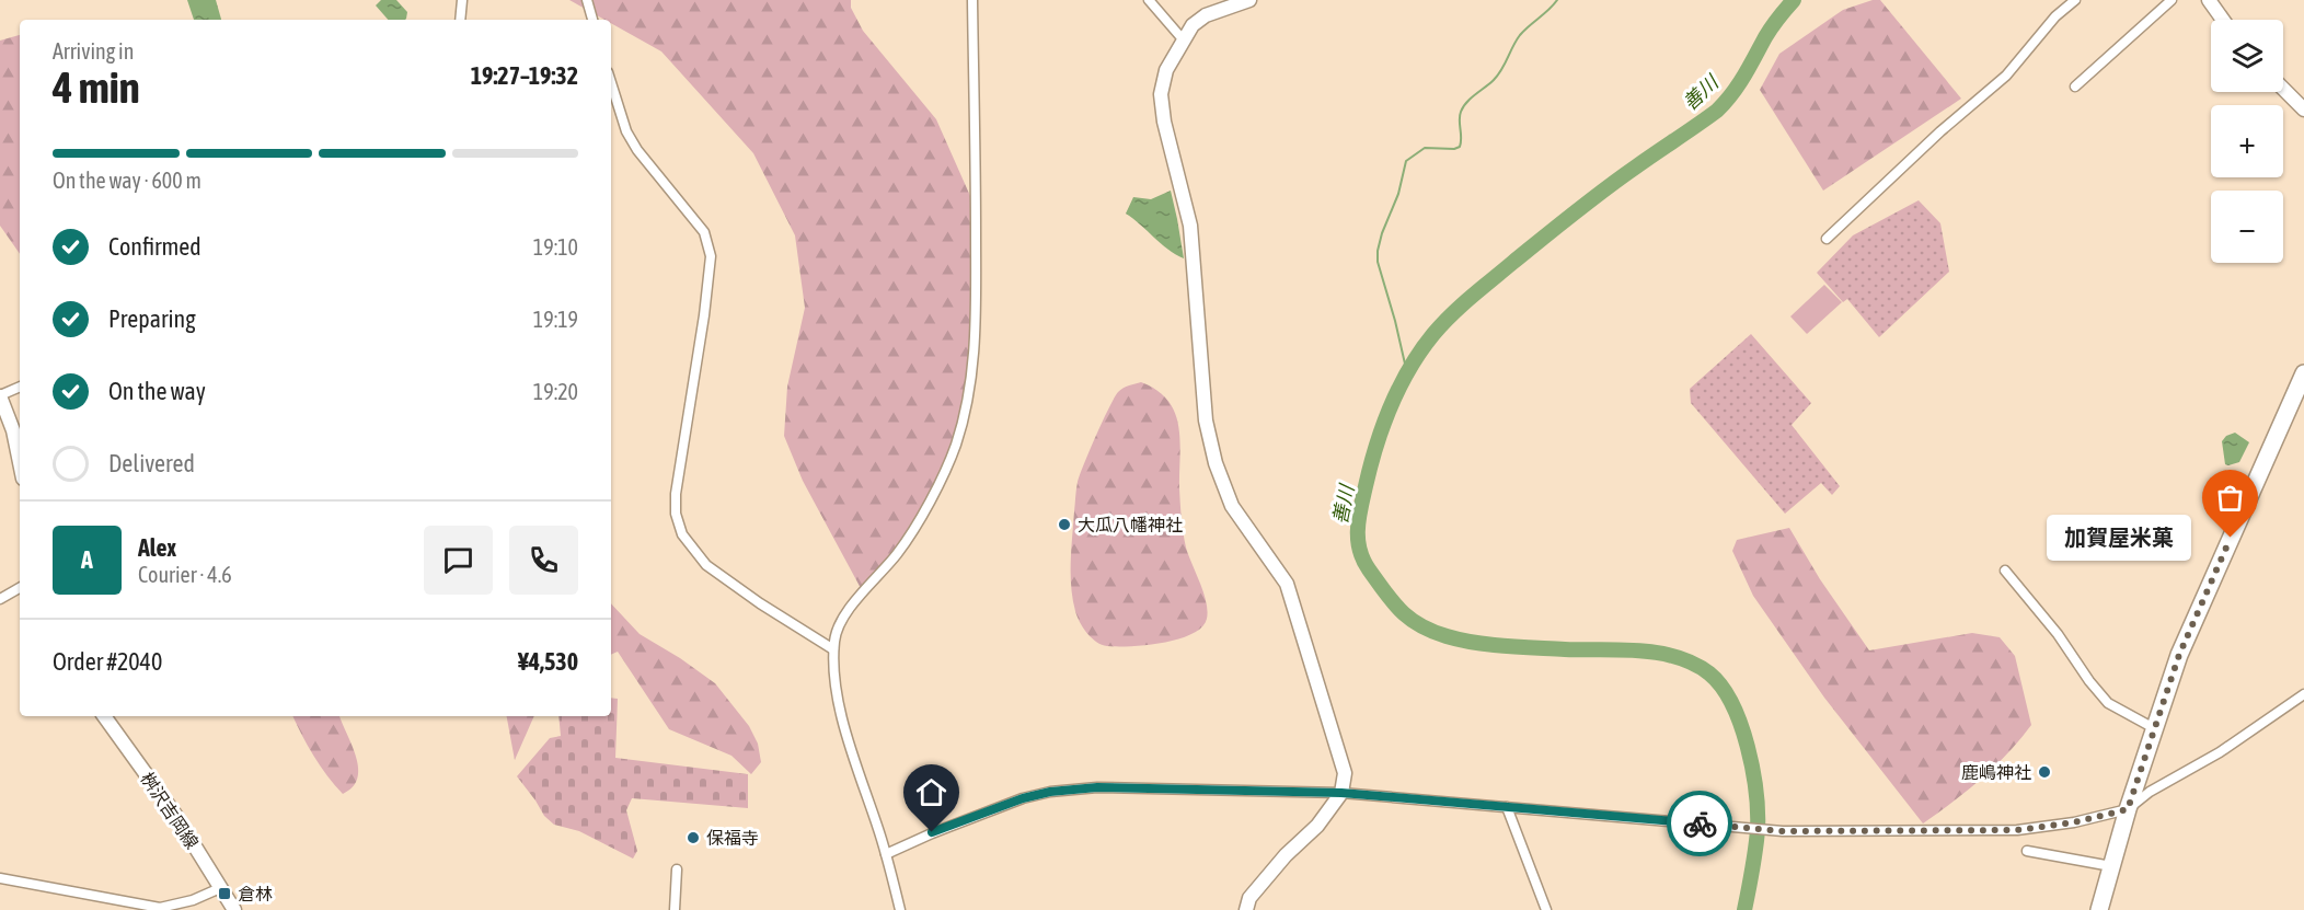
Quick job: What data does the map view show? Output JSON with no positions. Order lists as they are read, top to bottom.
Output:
{
  "streets": {
    "street": ["桝沢吉岡線"]
  },
  "water": ["善川"],
  "places": {
    "other": [
      "大瓜八幡神社",
      "加賀屋米菓",
      "鹿嶋神社",
      "保福寺"
    ],
    "transit": ["倉林"]
  },
  "page": {
    "map_buttons": ["+", "−"],
    "heading": ["4 min", "Arriving in", "19:27–19:32"],
    "panel": [
      "Alex",
      "Courier · 4.6",
      "Order #2040",
      "¥4,530"
    ],
    "bar": "On the way · 600 m",
    "list": [
      ["Confirmed", "19:10"],
      ["Preparing", "19:19"],
      ["On the way", "19:20"],
      "Delivered"
    ],
    "bubble": "加賀屋米菓",
    "round": "A"
  }
}
